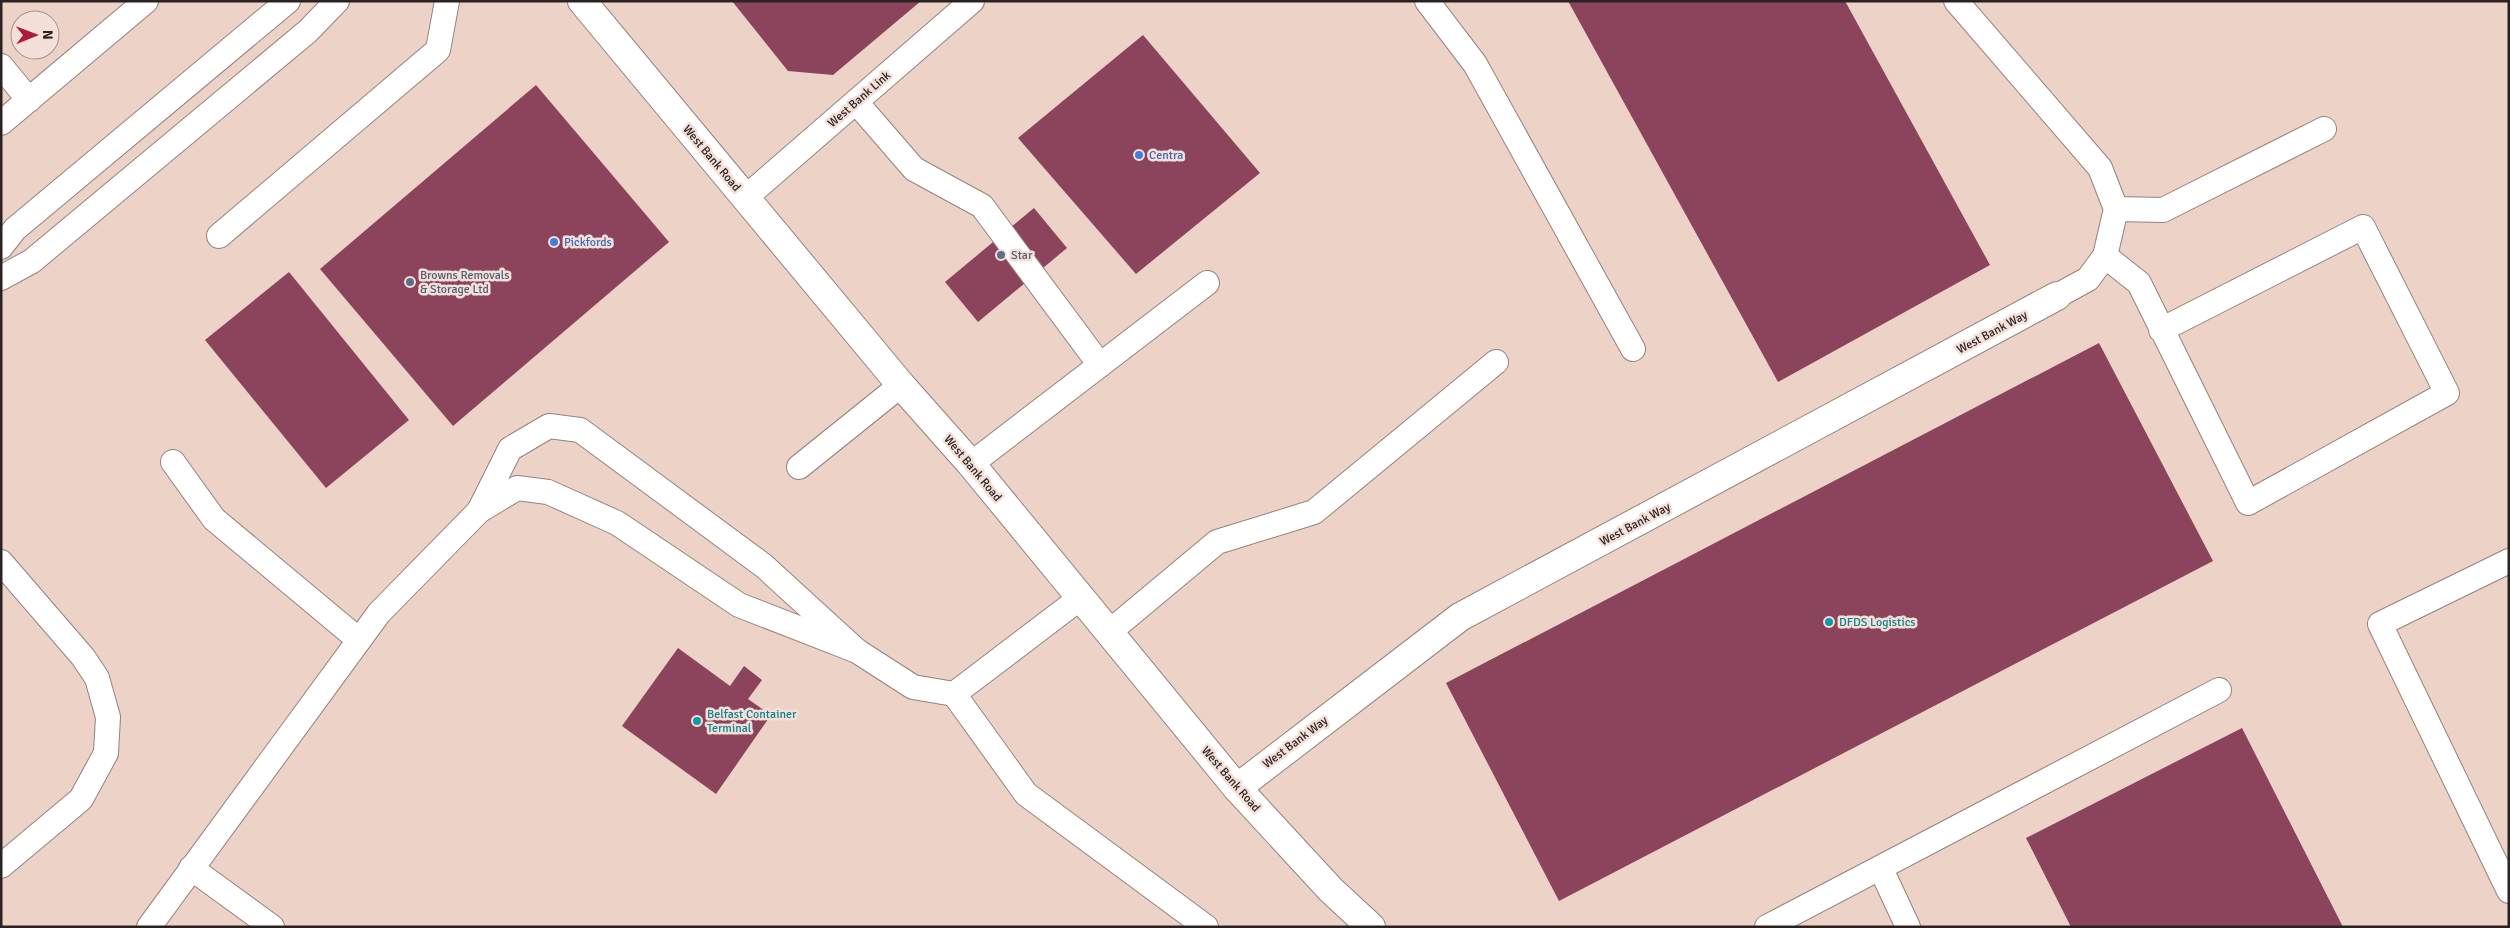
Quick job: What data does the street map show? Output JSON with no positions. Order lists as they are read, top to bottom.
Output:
{
  "streets": {
    "street": ["West Bank Road", "West Bank Way"],
    "lane": ["West Bank Link"]
  },
  "crossings": [
    ["West Bank Link", "West Bank Road"],
    ["West Bank Road", "West Bank Way"]
  ],
  "places": [
    "Centra",
    "Pickfords",
    "Star",
    "Browns Removals & Storage Ltd",
    "DFDS Logistics",
    "Belfast Container Terminal"
  ],
  "north": "right"
}
